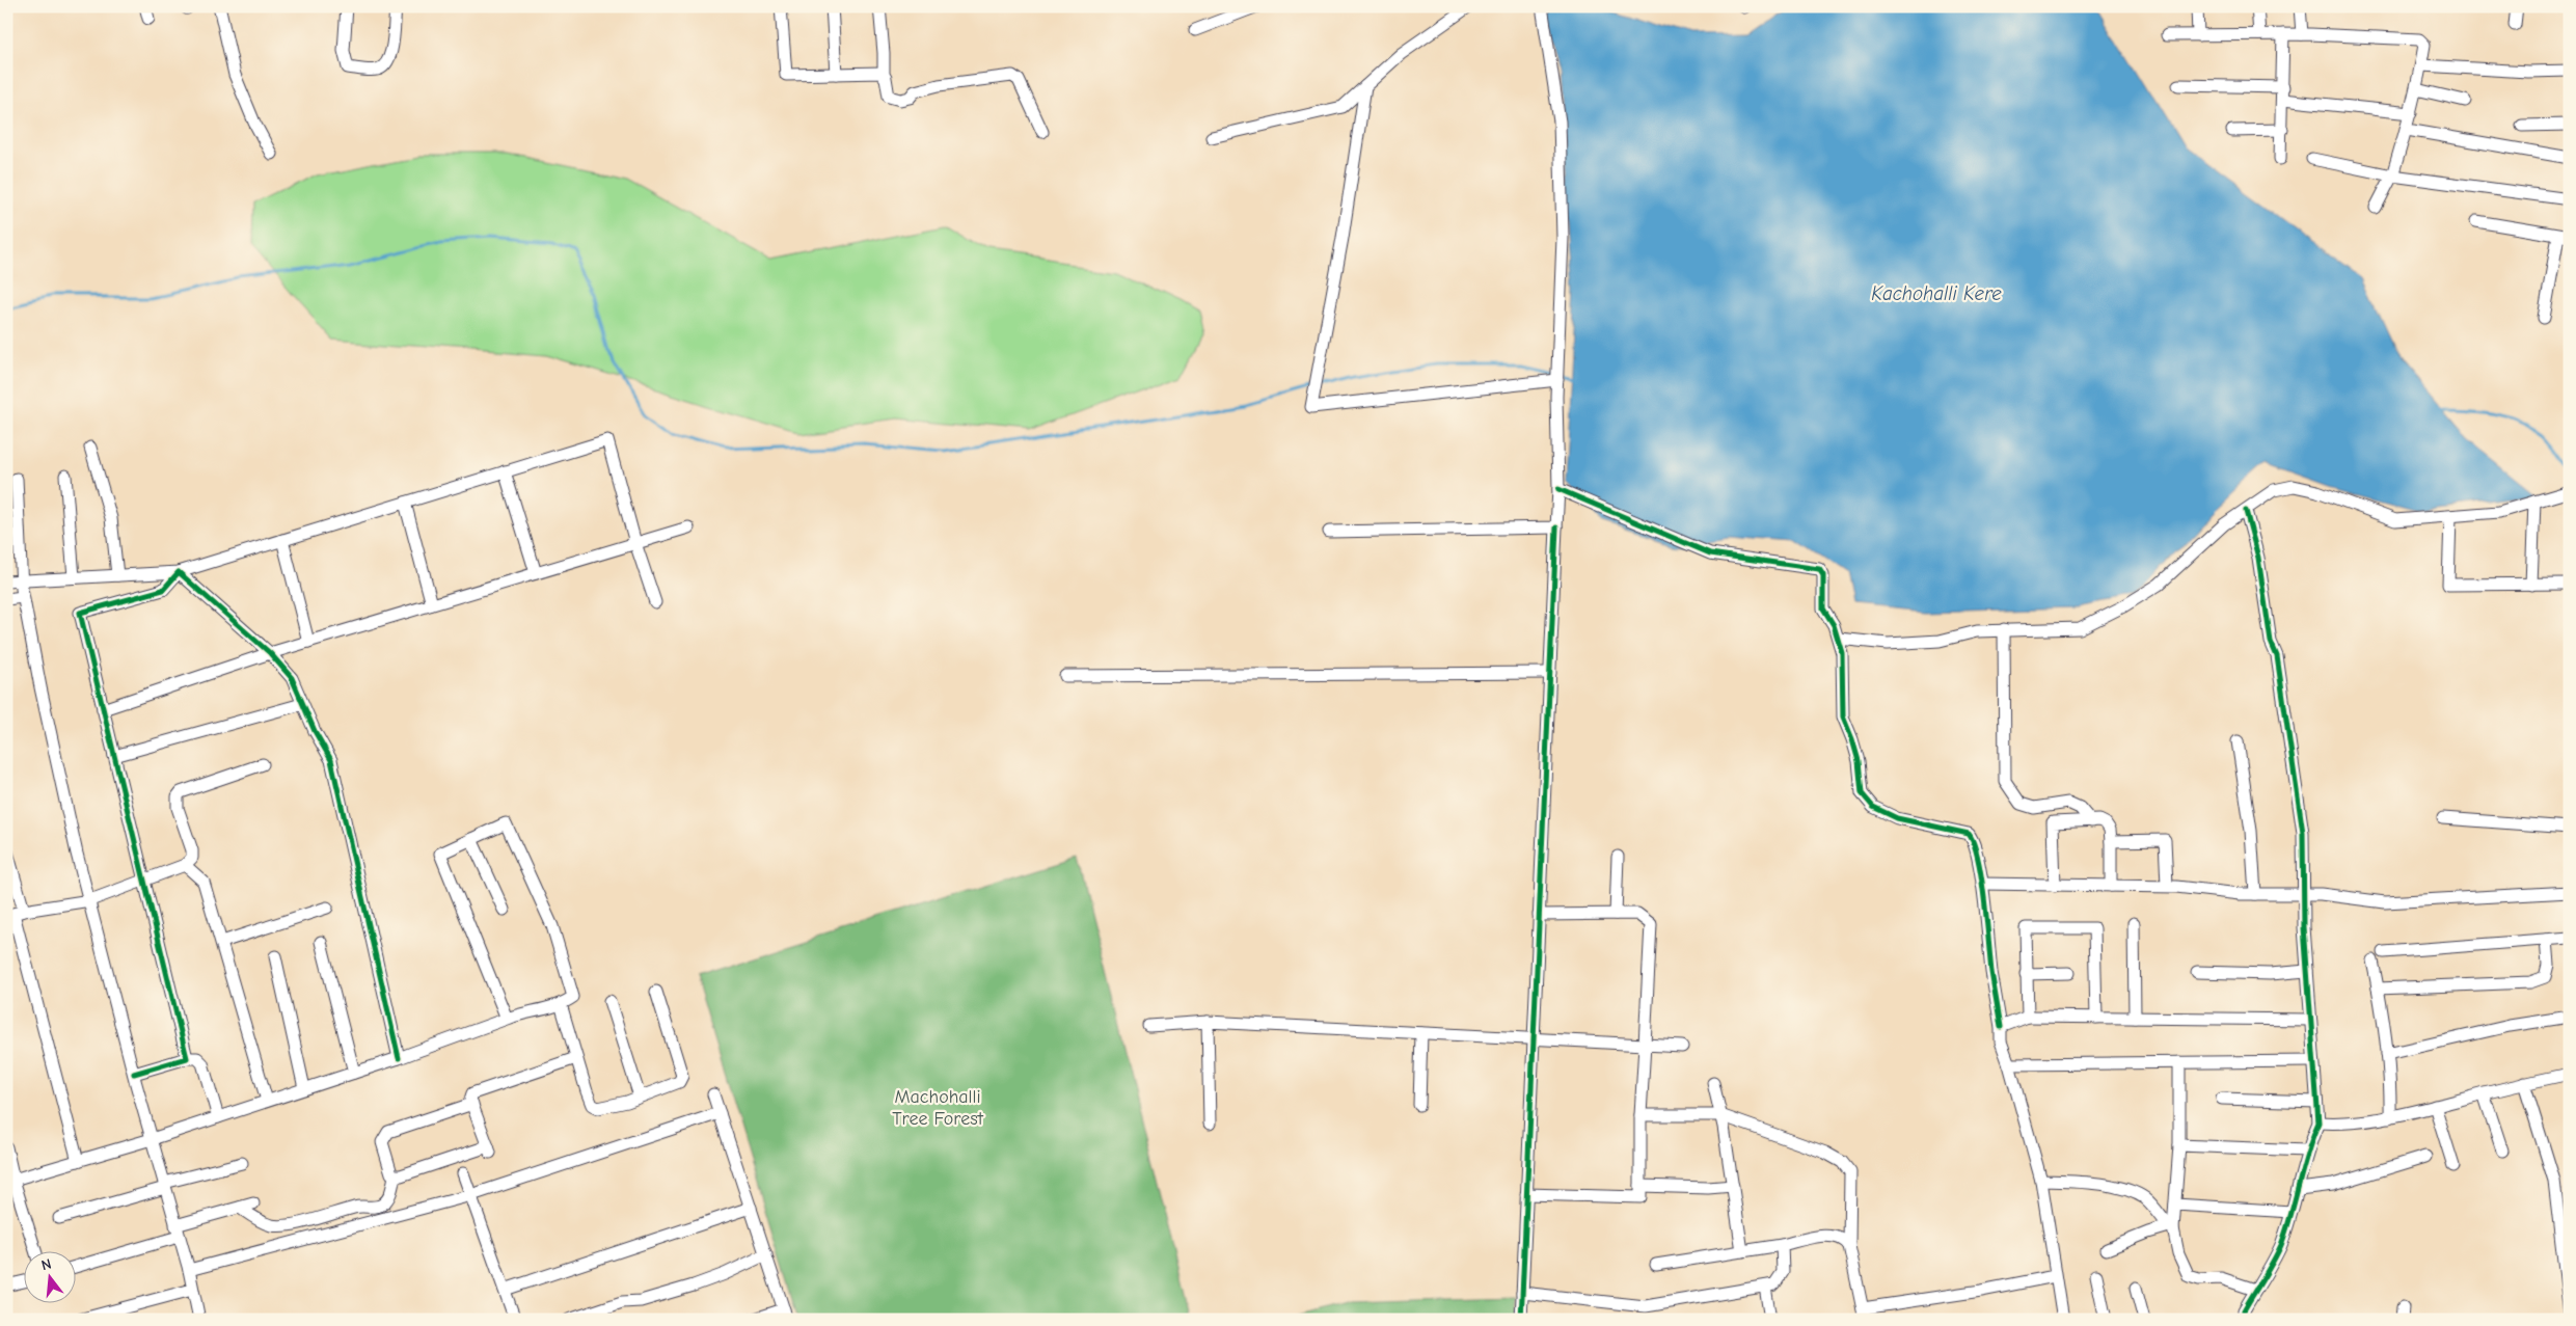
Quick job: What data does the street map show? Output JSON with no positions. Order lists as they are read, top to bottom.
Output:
{
  "water": ["Kachohalli Kere"],
  "parks": ["Machohalli Tree Forest"],
  "north": "top"
}
